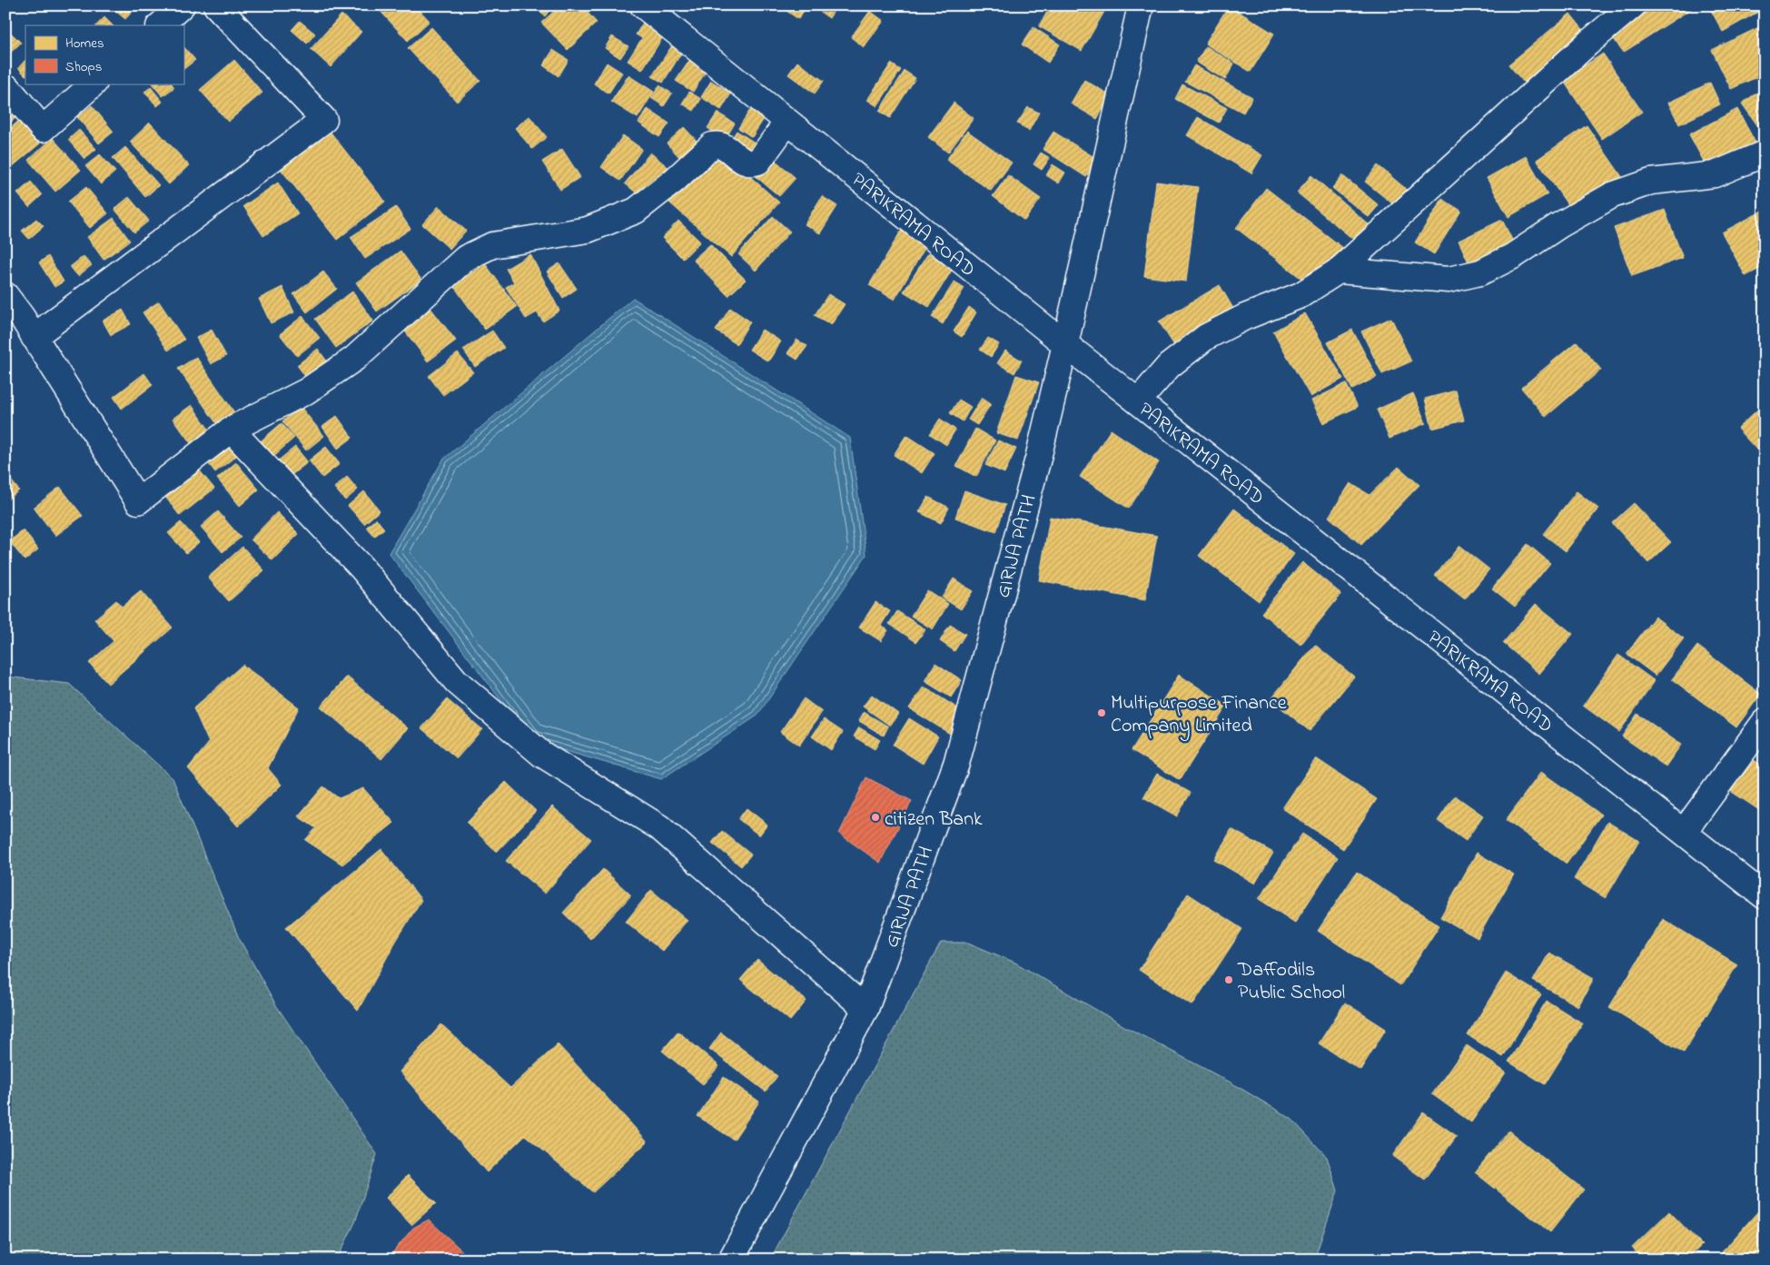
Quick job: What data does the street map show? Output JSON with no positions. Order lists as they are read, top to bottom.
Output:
{
  "streets": {
    "street": ["PARIKRAMA ROAD", "GIRIJA PATH"]
  },
  "crossings": [
    ["PARIKRAMA ROAD", "GIRIJA PATH"]
  ],
  "places": ["Multipurpose Finance Company Limited", "citizen Bank", "Daffodils Public School"],
  "legend": ["Homes", "Shops"]
}
